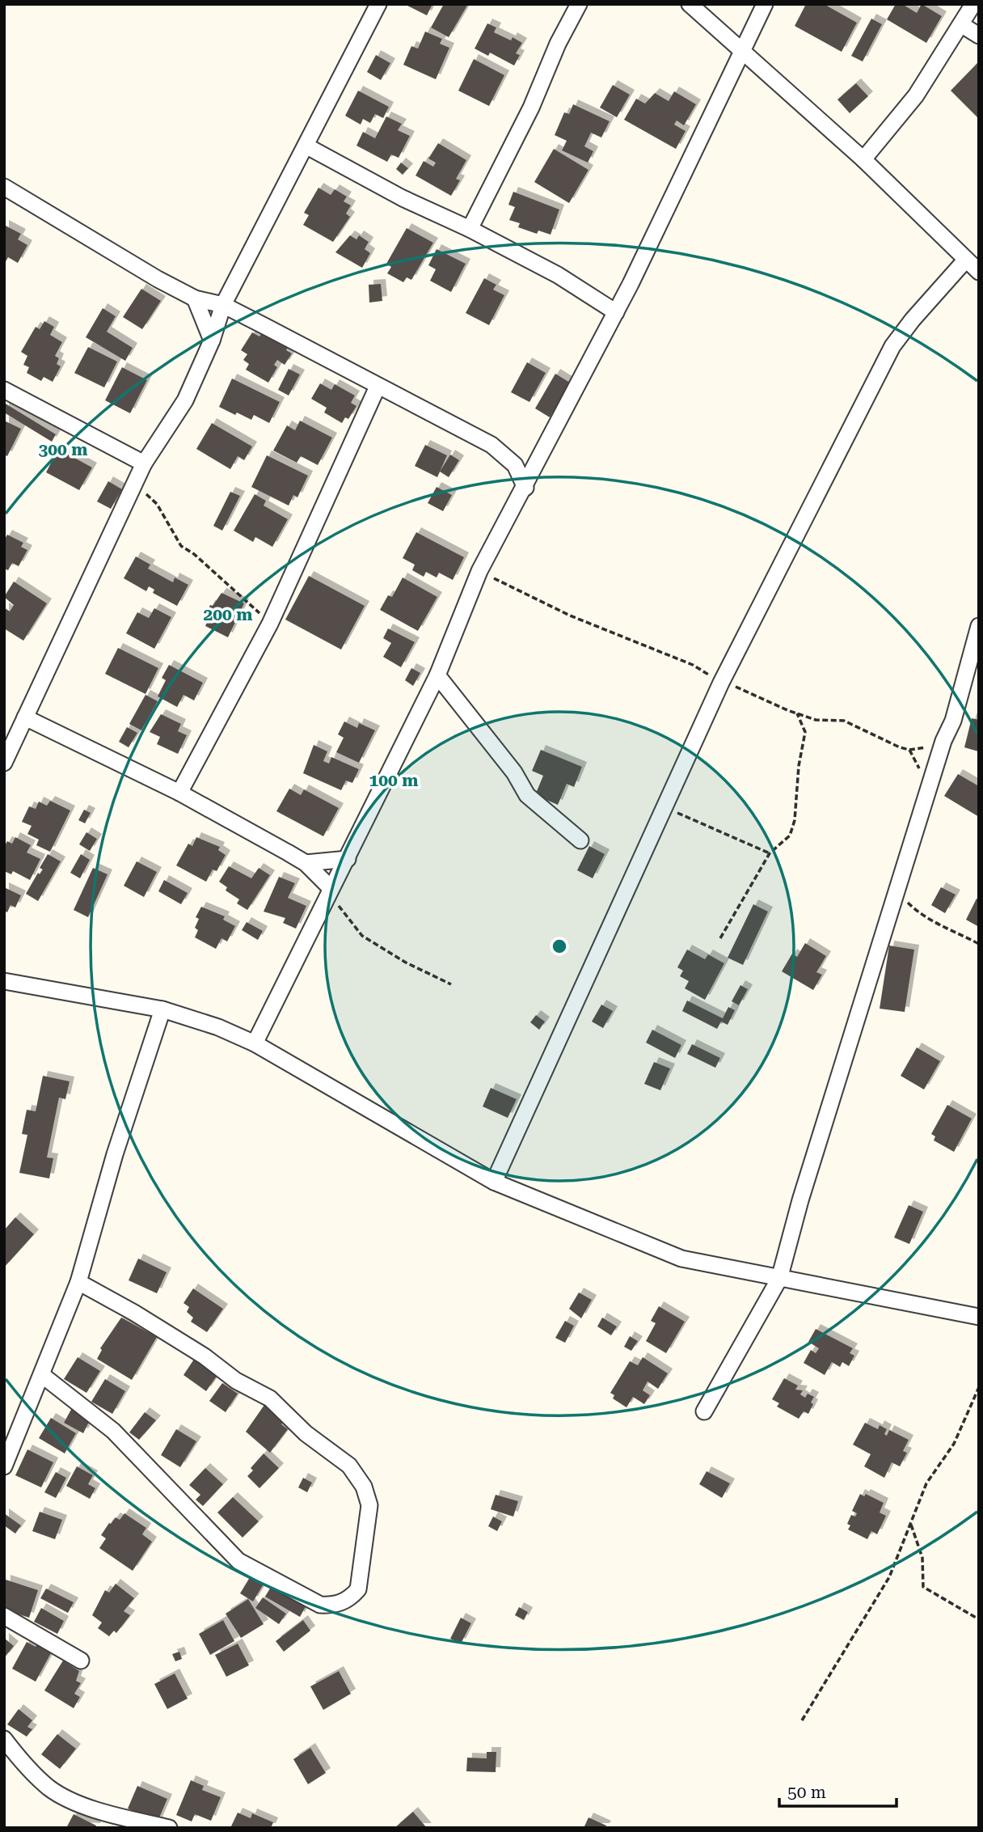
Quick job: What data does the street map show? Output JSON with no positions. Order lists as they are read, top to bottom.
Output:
{
  "scale_bar": "50 m",
  "rings": ["300 m", "200 m", "100 m"]
}
